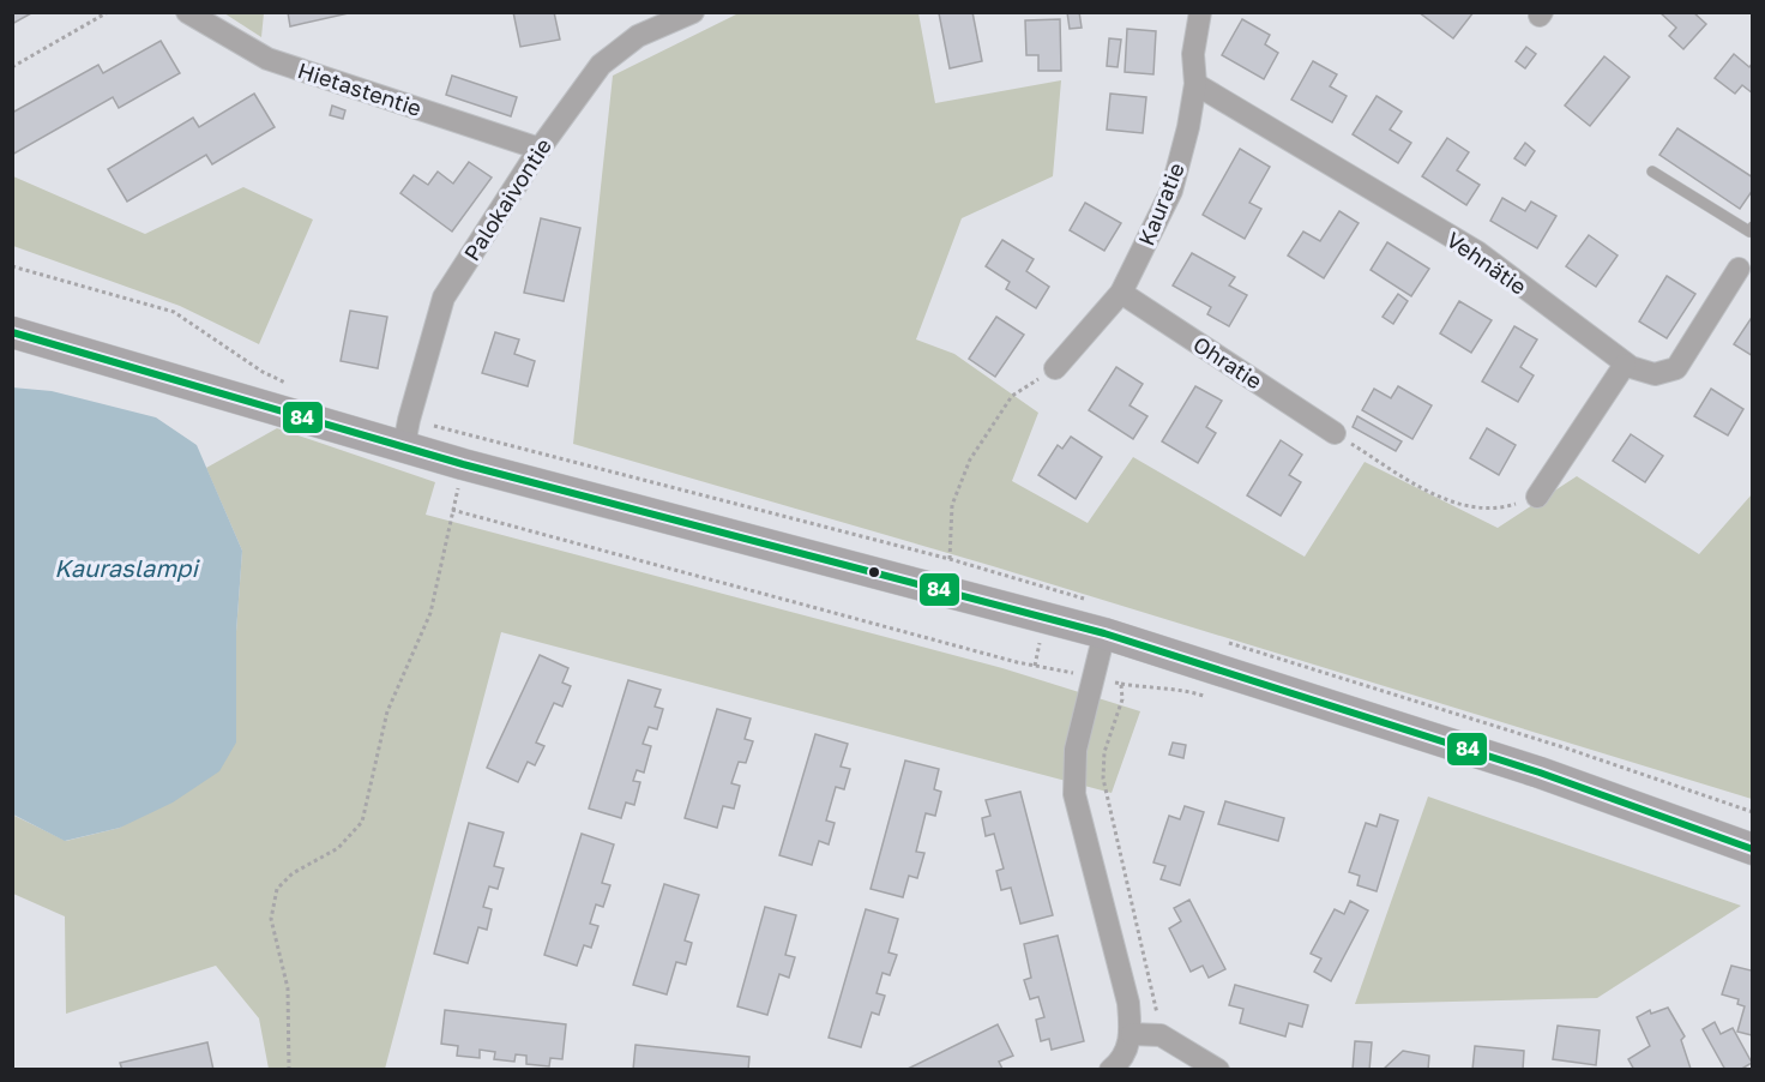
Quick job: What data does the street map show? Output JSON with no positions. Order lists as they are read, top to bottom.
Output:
{
  "streets": {
    "street": [
      "Hietastentie",
      "Palokaivontie",
      "Kauratie",
      "Vehnätie",
      "Ohratie"
    ]
  },
  "crossings": [
    ["Hietastentie", "Palokaivontie"],
    ["Kauratie", "Vehnätie"],
    ["Kauratie", "Ohratie"]
  ],
  "water": ["Kauraslampi"],
  "lines": ["transit line 84"]
}
